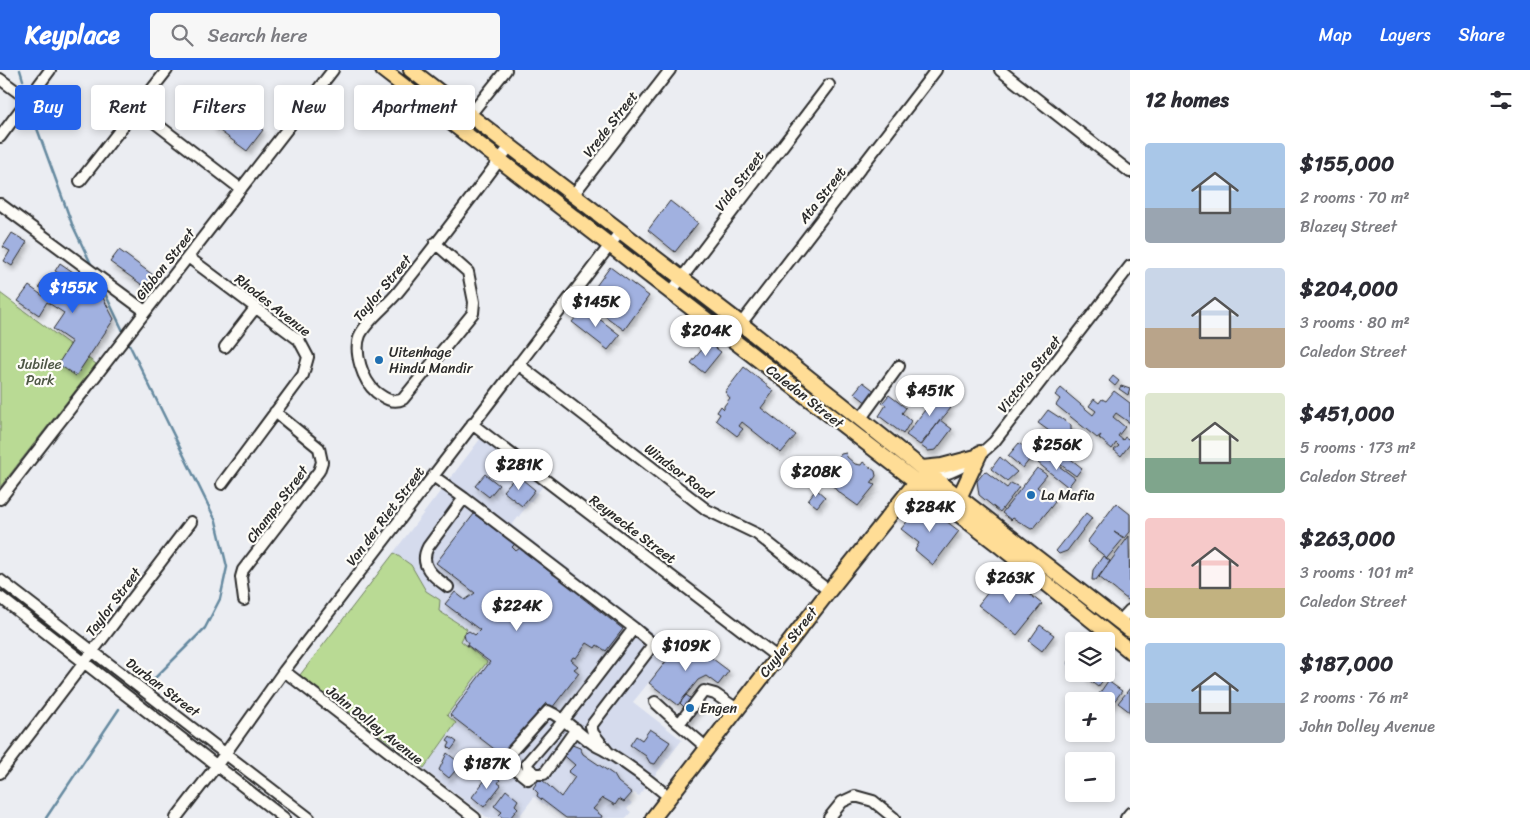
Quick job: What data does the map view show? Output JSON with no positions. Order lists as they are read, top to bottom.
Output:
{
  "streets": {
    "main road": ["Caledon Street", "Cuyler Street"],
    "street": [
      "Vrede Street",
      "Vida Street",
      "Ata Street",
      "Gibbon Street",
      "Taylor Street",
      "Rhodes Avenue",
      "Victoria Street",
      "Windsor Road",
      "Champa Street",
      "Van der Riet Street",
      "Reynecke Street",
      "Durban Street",
      "John Dolley Avenue"
    ]
  },
  "crossings": [
    ["Vrede Street", "Caledon Street"],
    ["Vida Street", "Caledon Street"],
    ["Ata Street", "Caledon Street"],
    ["Gibbon Street", "Rhodes Avenue"],
    ["Taylor Street", "Caledon Street"],
    ["Taylor Street", "Durban Street"],
    ["Rhodes Avenue", "Champa Street"],
    ["Victoria Street", "Caledon Street"],
    ["Caledon Street", "Van der Riet Street"],
    ["Caledon Street", "Cuyler Street"],
    ["Windsor Road", "Van der Riet Street"],
    ["Windsor Road", "Cuyler Street"],
    ["Van der Riet Street", "Reynecke Street"],
    ["Van der Riet Street", "Durban Street"],
    ["Van der Riet Street", "John Dolley Avenue"],
    ["Reynecke Street", "Cuyler Street"]
  ],
  "parks": ["Jubilee Park"],
  "places": ["Uitenhage Hindu Mandir", "La Mafia", "Engen"],
  "page": {
    "header": "Keyplace",
    "search": "Search here",
    "nav": ["Map", "Layers", "Share"],
    "heading": "12 homes",
    "chip": [
      "Buy",
      "Rent",
      "Filters",
      "New",
      "Apartment"
    ],
    "list": [
      {
        "name": "$155,000",
        "note": "2 rooms · 70 m² · Blazey Street"
      },
      {
        "name": "$204,000",
        "note": "3 rooms · 80 m² · Caledon Street"
      },
      {
        "name": "$451,000",
        "note": "5 rooms · 173 m² · Caledon Street"
      },
      {
        "name": "$263,000",
        "note": "3 rooms · 101 m² · Caledon Street"
      },
      {
        "name": "$187,000",
        "note": "2 rooms · 76 m² · John Dolley Avenue"
      }
    ],
    "price": [
      "$155K",
      "$145K",
      "$204K",
      "$451K",
      "$256K",
      "$281K",
      "$208K",
      "$284K",
      "$263K",
      "$224K",
      "$109K",
      "$187K"
    ],
    "map_buttons": ["+", "−"]
  }
}
